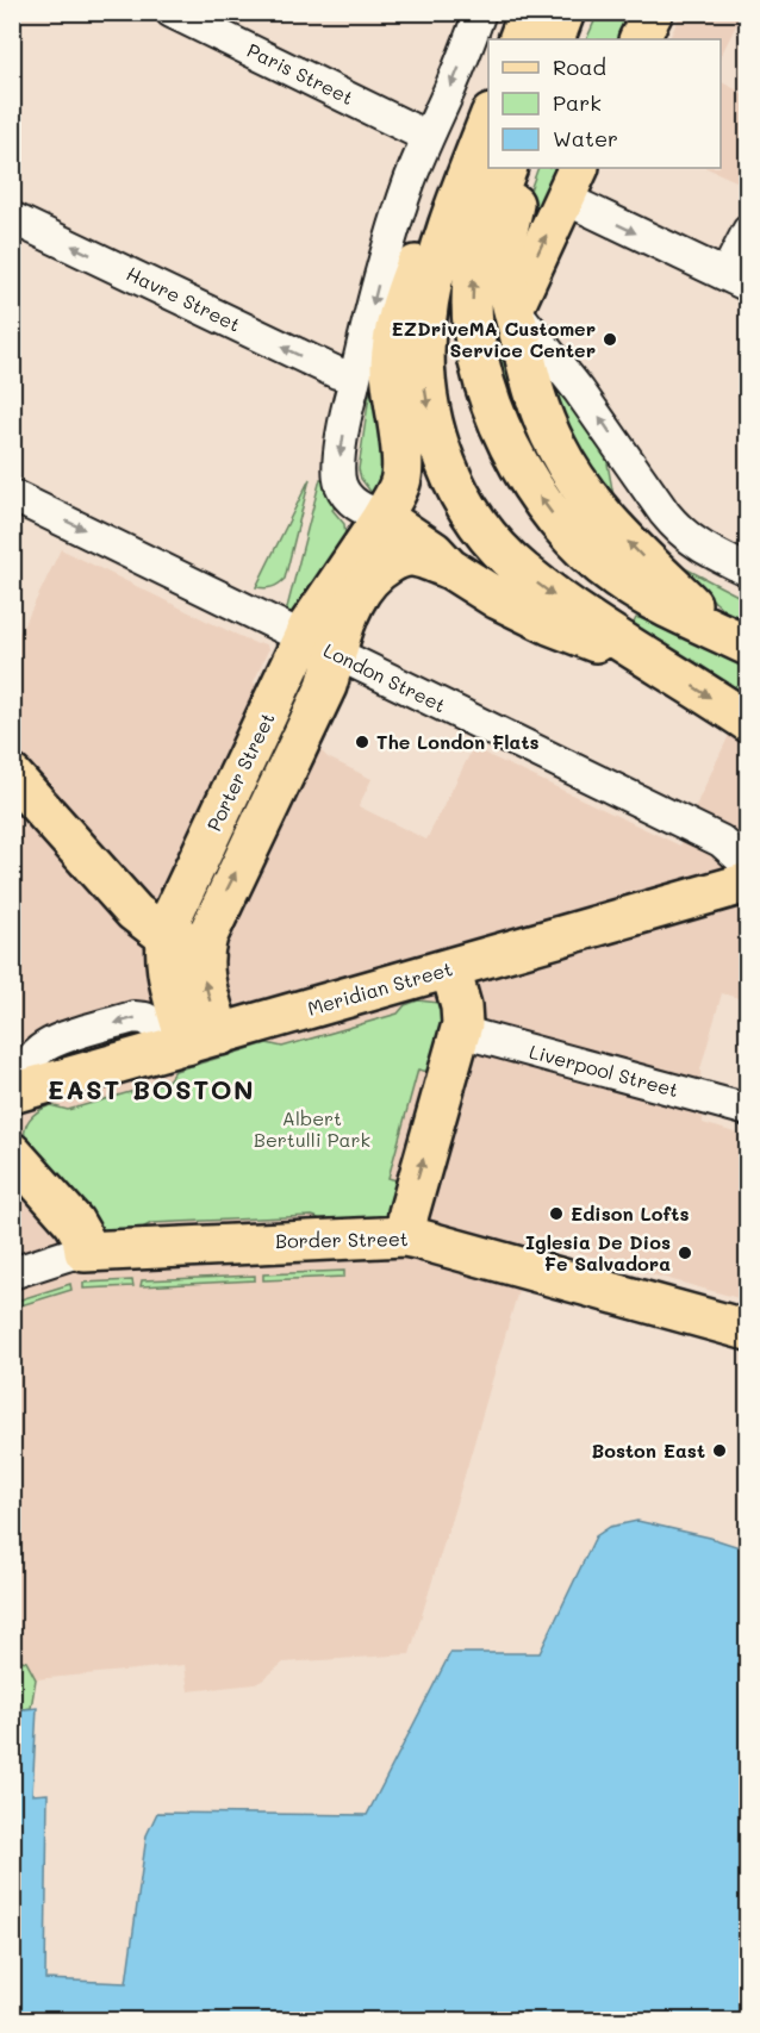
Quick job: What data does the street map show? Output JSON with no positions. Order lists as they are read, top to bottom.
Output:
{
  "streets": {
    "main road": ["Porter Street", "Meridian Street", "Border Street"],
    "street": [
      "Paris Street",
      "Havre Street",
      "London Street",
      "Liverpool Street"
    ]
  },
  "crossings": [
    ["London Street", "Porter Street"],
    ["Porter Street", "Meridian Street"]
  ],
  "one_way": ["Havre Street", "London Street"],
  "districts": ["EAST BOSTON"],
  "parks": ["Albert Bertulli Park"],
  "places": [
    "EZDriveMA Customer Service Center",
    "The London Flats",
    "Edison Lofts",
    "Iglesia De Dios Fe Salvadora",
    "Boston East"
  ],
  "legend": ["Road", "Park", "Water"]
}
